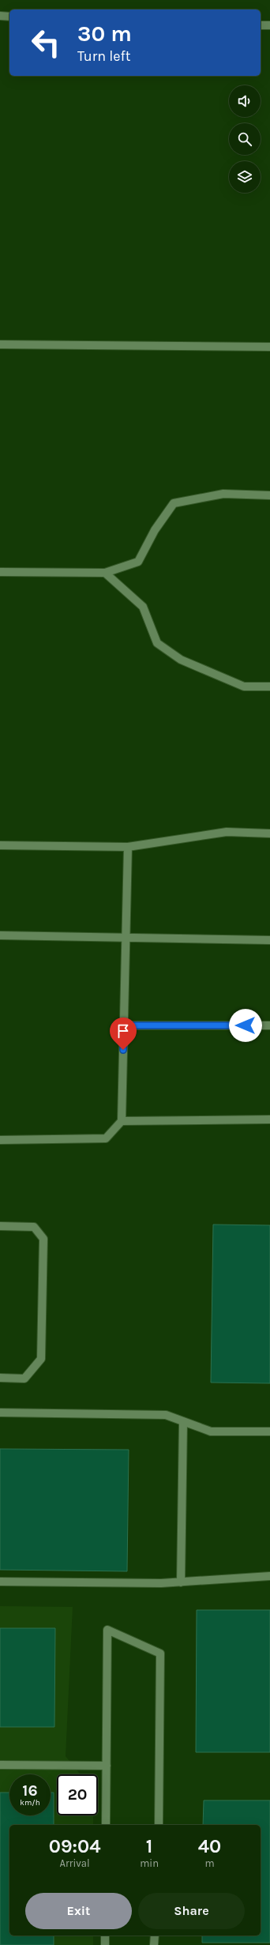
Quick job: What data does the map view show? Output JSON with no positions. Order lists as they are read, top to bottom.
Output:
{
  "page": {
    "turn": ["30 m", "Turn left"],
    "speed": "16 km/h",
    "limit": "20",
    "eta": [
      "09:04",
      "Arrival",
      "1",
      "min",
      "40",
      "m"
    ],
    "buttons": ["Exit", "Share"]
  }
}
